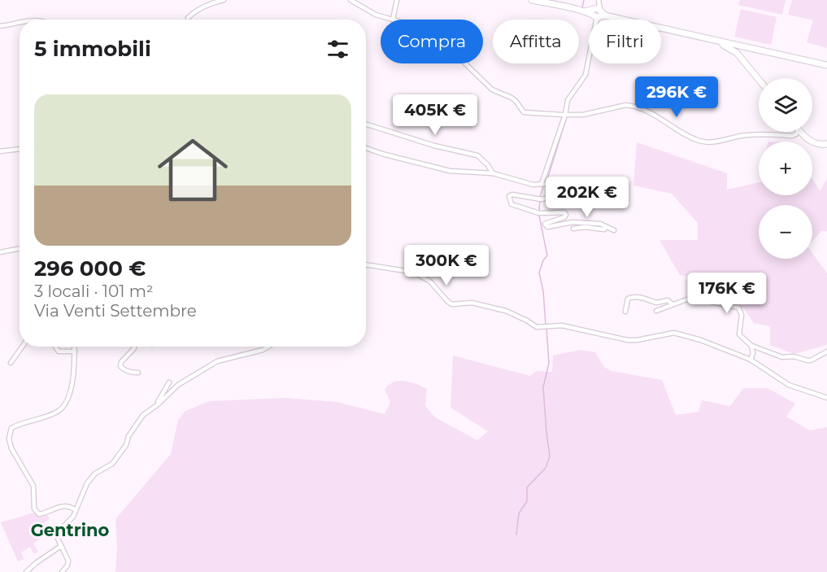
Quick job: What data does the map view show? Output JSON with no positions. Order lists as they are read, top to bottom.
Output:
{
  "districts": ["Gentrino"],
  "page": {
    "chip": ["Compra", "Affitta", "Filtri"],
    "heading": "5 immobili",
    "price": [
      "296K €",
      "405K €",
      "202K €",
      "300K €",
      "176K €"
    ],
    "map_buttons": ["+", "−"],
    "list": [
      {
        "name": "296 000 €",
        "note": "3 locali · 101 m² · Via Venti Settembre"
      }
    ]
  }
}
